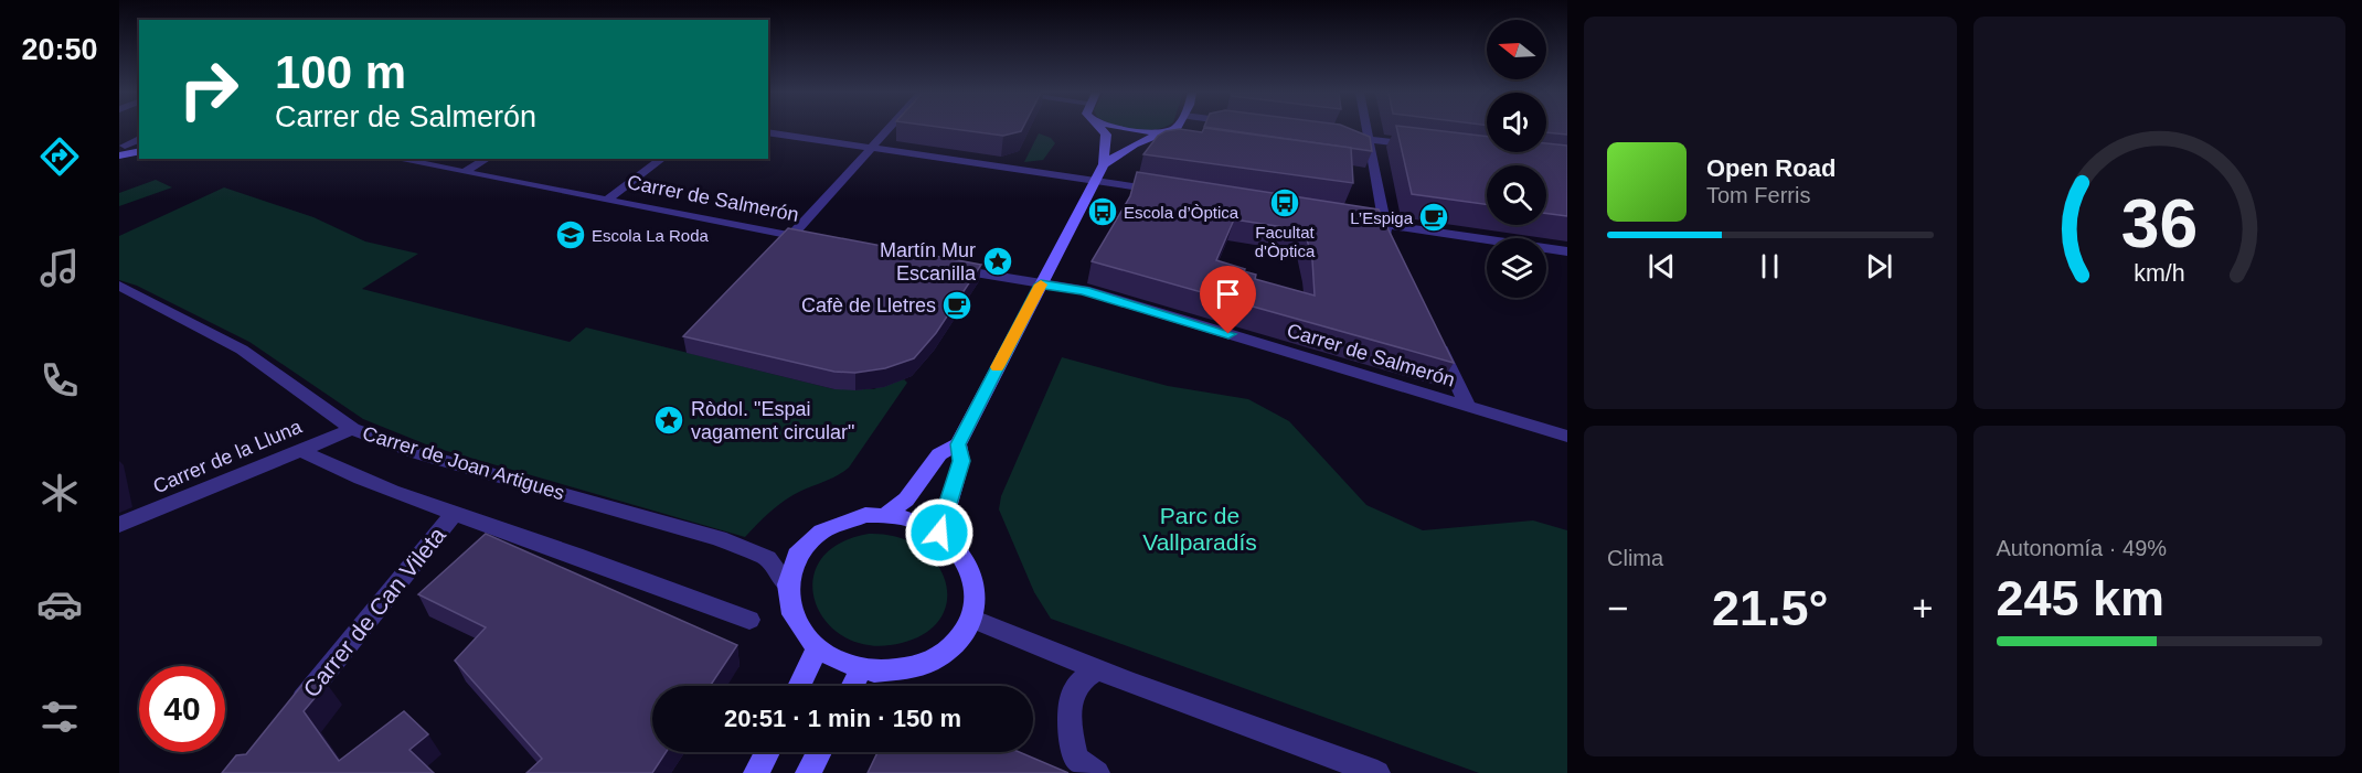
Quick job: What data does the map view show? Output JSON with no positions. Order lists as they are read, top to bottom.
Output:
{
  "streets": {
    "street": [
      "Carrer de Salmerón",
      "Carrer de la Lluna",
      "Carrer de Joan Artigues",
      "Carrer de Can Vileta"
    ]
  },
  "crossings": [
    ["Carrer de la Lluna", "Carrer de Joan Artigues"]
  ],
  "parks": ["Parc de Vallparadís"],
  "places": {
    "bus stop": ["Facultat d'Òptica", "Escola d’Òptica"],
    "cafe": ["L’Espiga", "Cafè de Lletres"],
    "school or university": ["Escola La Roda"],
    "place": ["Martín Mur Escanilla", "Ròdol. \"Espai vagament circular\""]
  },
  "north": "left",
  "page": {
    "tabs": "20:50",
    "turn": ["100 m", "Carrer de Salmerón"],
    "song": ["Open Road", "Tom Ferris"],
    "tile": [
      "Clima",
      ["Autonomía · 49%", "245 km"]
    ],
    "heat": ["−", "21.5°", "+"],
    "limit": "40",
    "trip": "20:51 · 1 min · 150 m",
    "gauge": ["36", "km/h"]
  }
}
